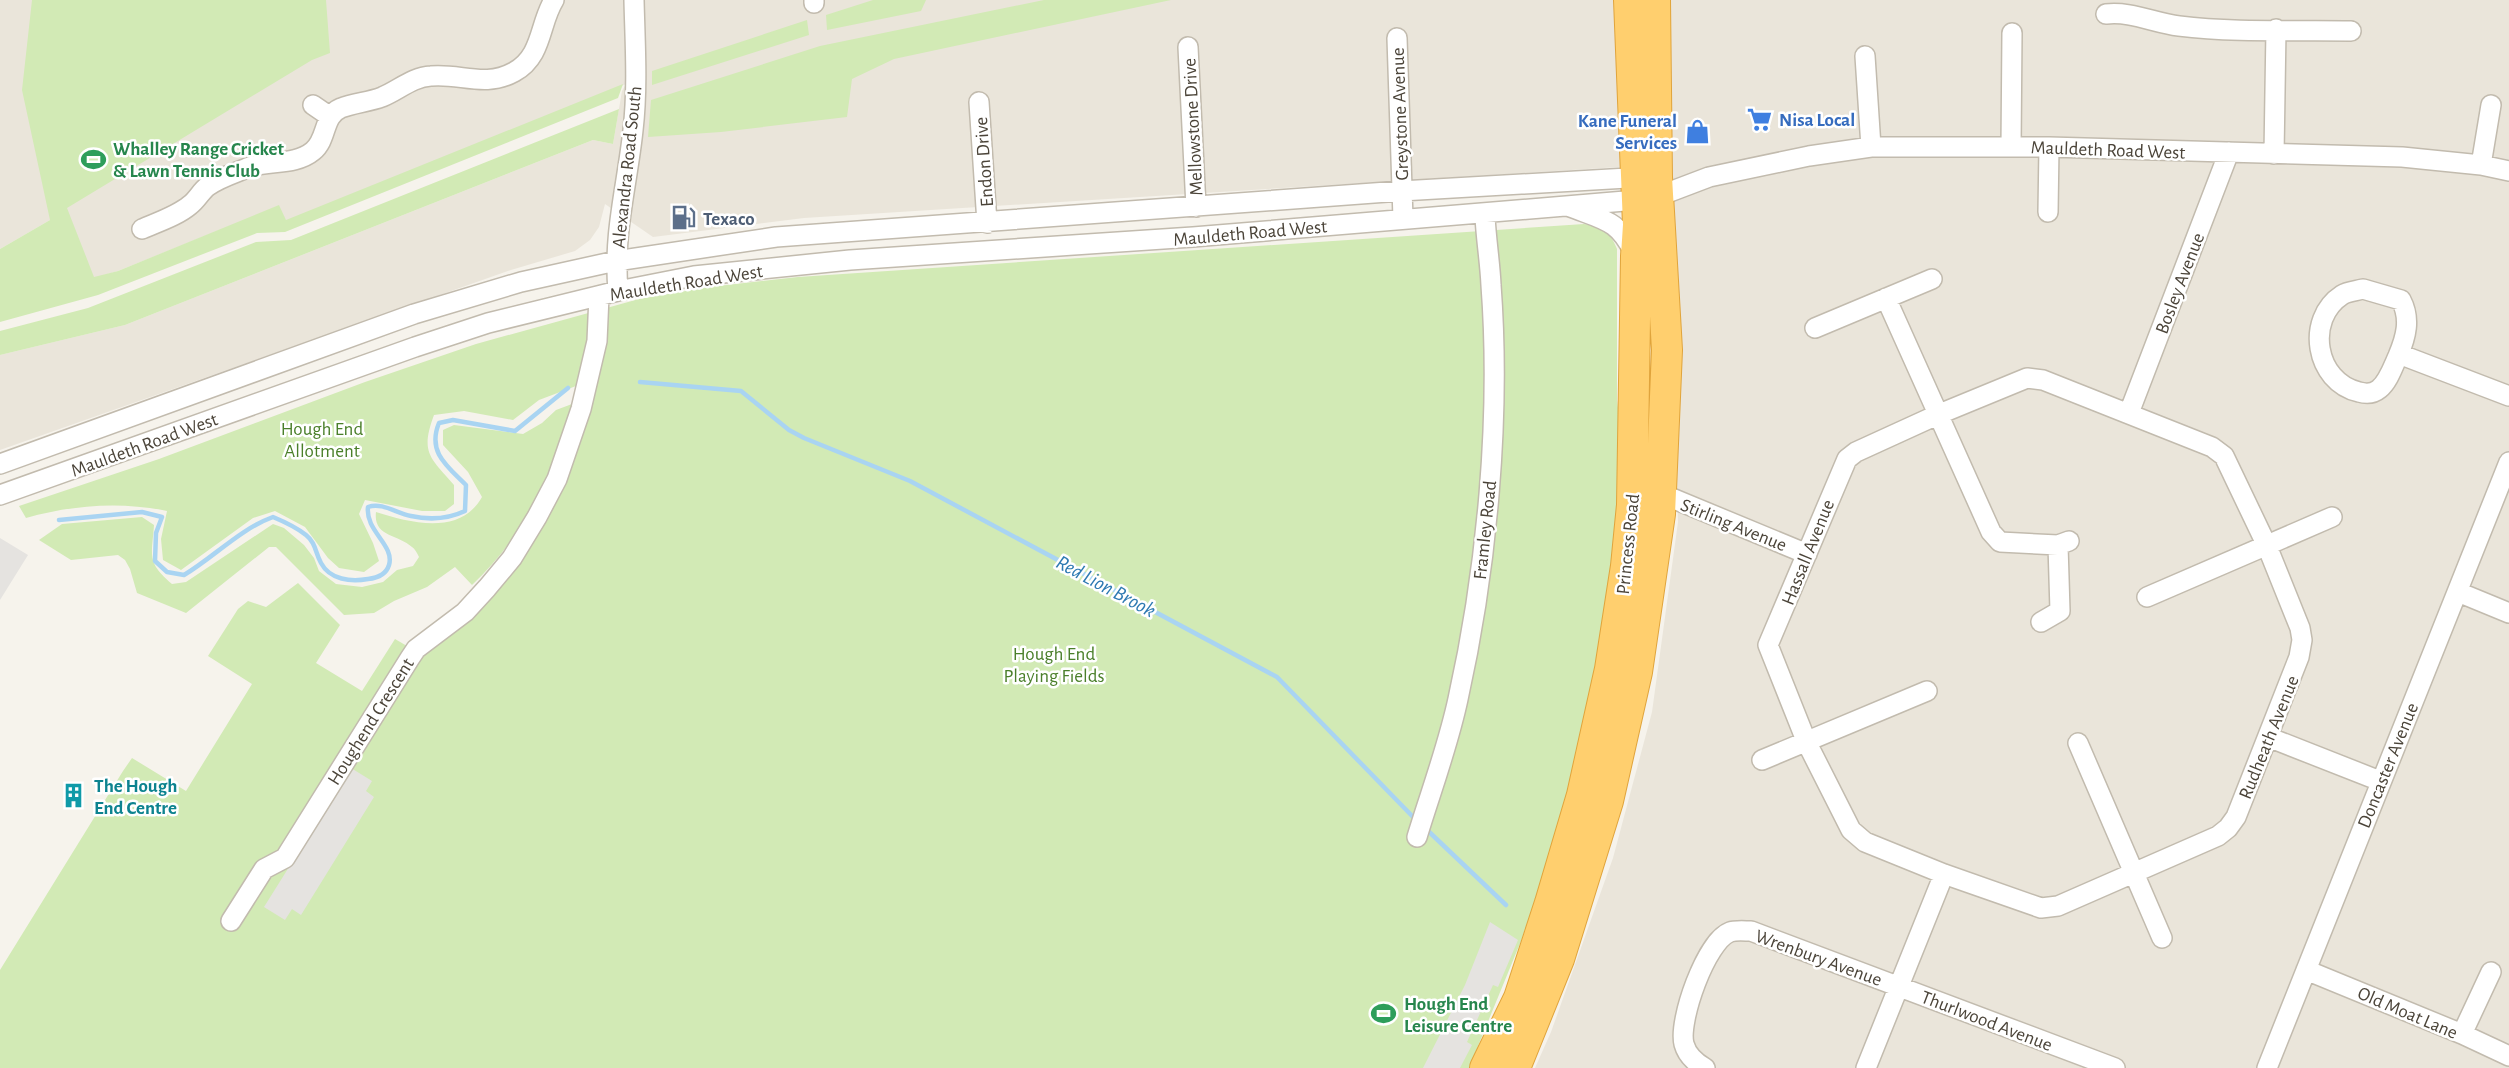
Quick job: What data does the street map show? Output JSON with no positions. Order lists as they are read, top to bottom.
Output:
{
  "streets": {
    "highway": ["Princess Road"],
    "street": [
      "Greystone Avenue",
      "Mellowstone Drive",
      "Mauldeth Road West",
      "Endon Drive",
      "Alexandra Road South",
      "Bosley Avenue",
      "Stirling Avenue",
      "Framley Road",
      "Hassall Avenue",
      "Houghend Crescent",
      "Rudheath Avenue",
      "Doncaster Avenue",
      "Wrenbury Avenue",
      "Old Moat Lane",
      "Thurlwood Avenue"
    ]
  },
  "crossings": [
    ["Greystone Avenue", "Mauldeth Road West"],
    ["Mellowstone Drive", "Mauldeth Road West"],
    ["Mauldeth Road West", "Endon Drive"],
    ["Mauldeth Road West", "Alexandra Road South"],
    ["Mauldeth Road West", "Bosley Avenue"],
    ["Mauldeth Road West", "Princess Road"],
    ["Mauldeth Road West", "Houghend Crescent"],
    ["Alexandra Road South", "Houghend Crescent"],
    ["Bosley Avenue", "Hassall Avenue"],
    ["Bosley Avenue", "Rudheath Avenue"],
    ["Stirling Avenue", "Princess Road"],
    ["Stirling Avenue", "Hassall Avenue"],
    ["Hassall Avenue", "Rudheath Avenue"],
    ["Doncaster Avenue", "Old Moat Lane"],
    ["Wrenbury Avenue", "Thurlwood Avenue"]
  ],
  "water": ["Red Lion Brook"],
  "parks": ["Hough End Allotment", "Hough End Playing Fields"],
  "places": {
    "supermarket": ["Nisa Local"],
    "shop": ["Kane Funeral Services"],
    "sports": ["Whalley Range Cricket & Lawn Tennis Club", "Hough End Leisure Centre"],
    "fuel station": ["Texaco"],
    "building": ["The Hough End Centre"]
  }
}
